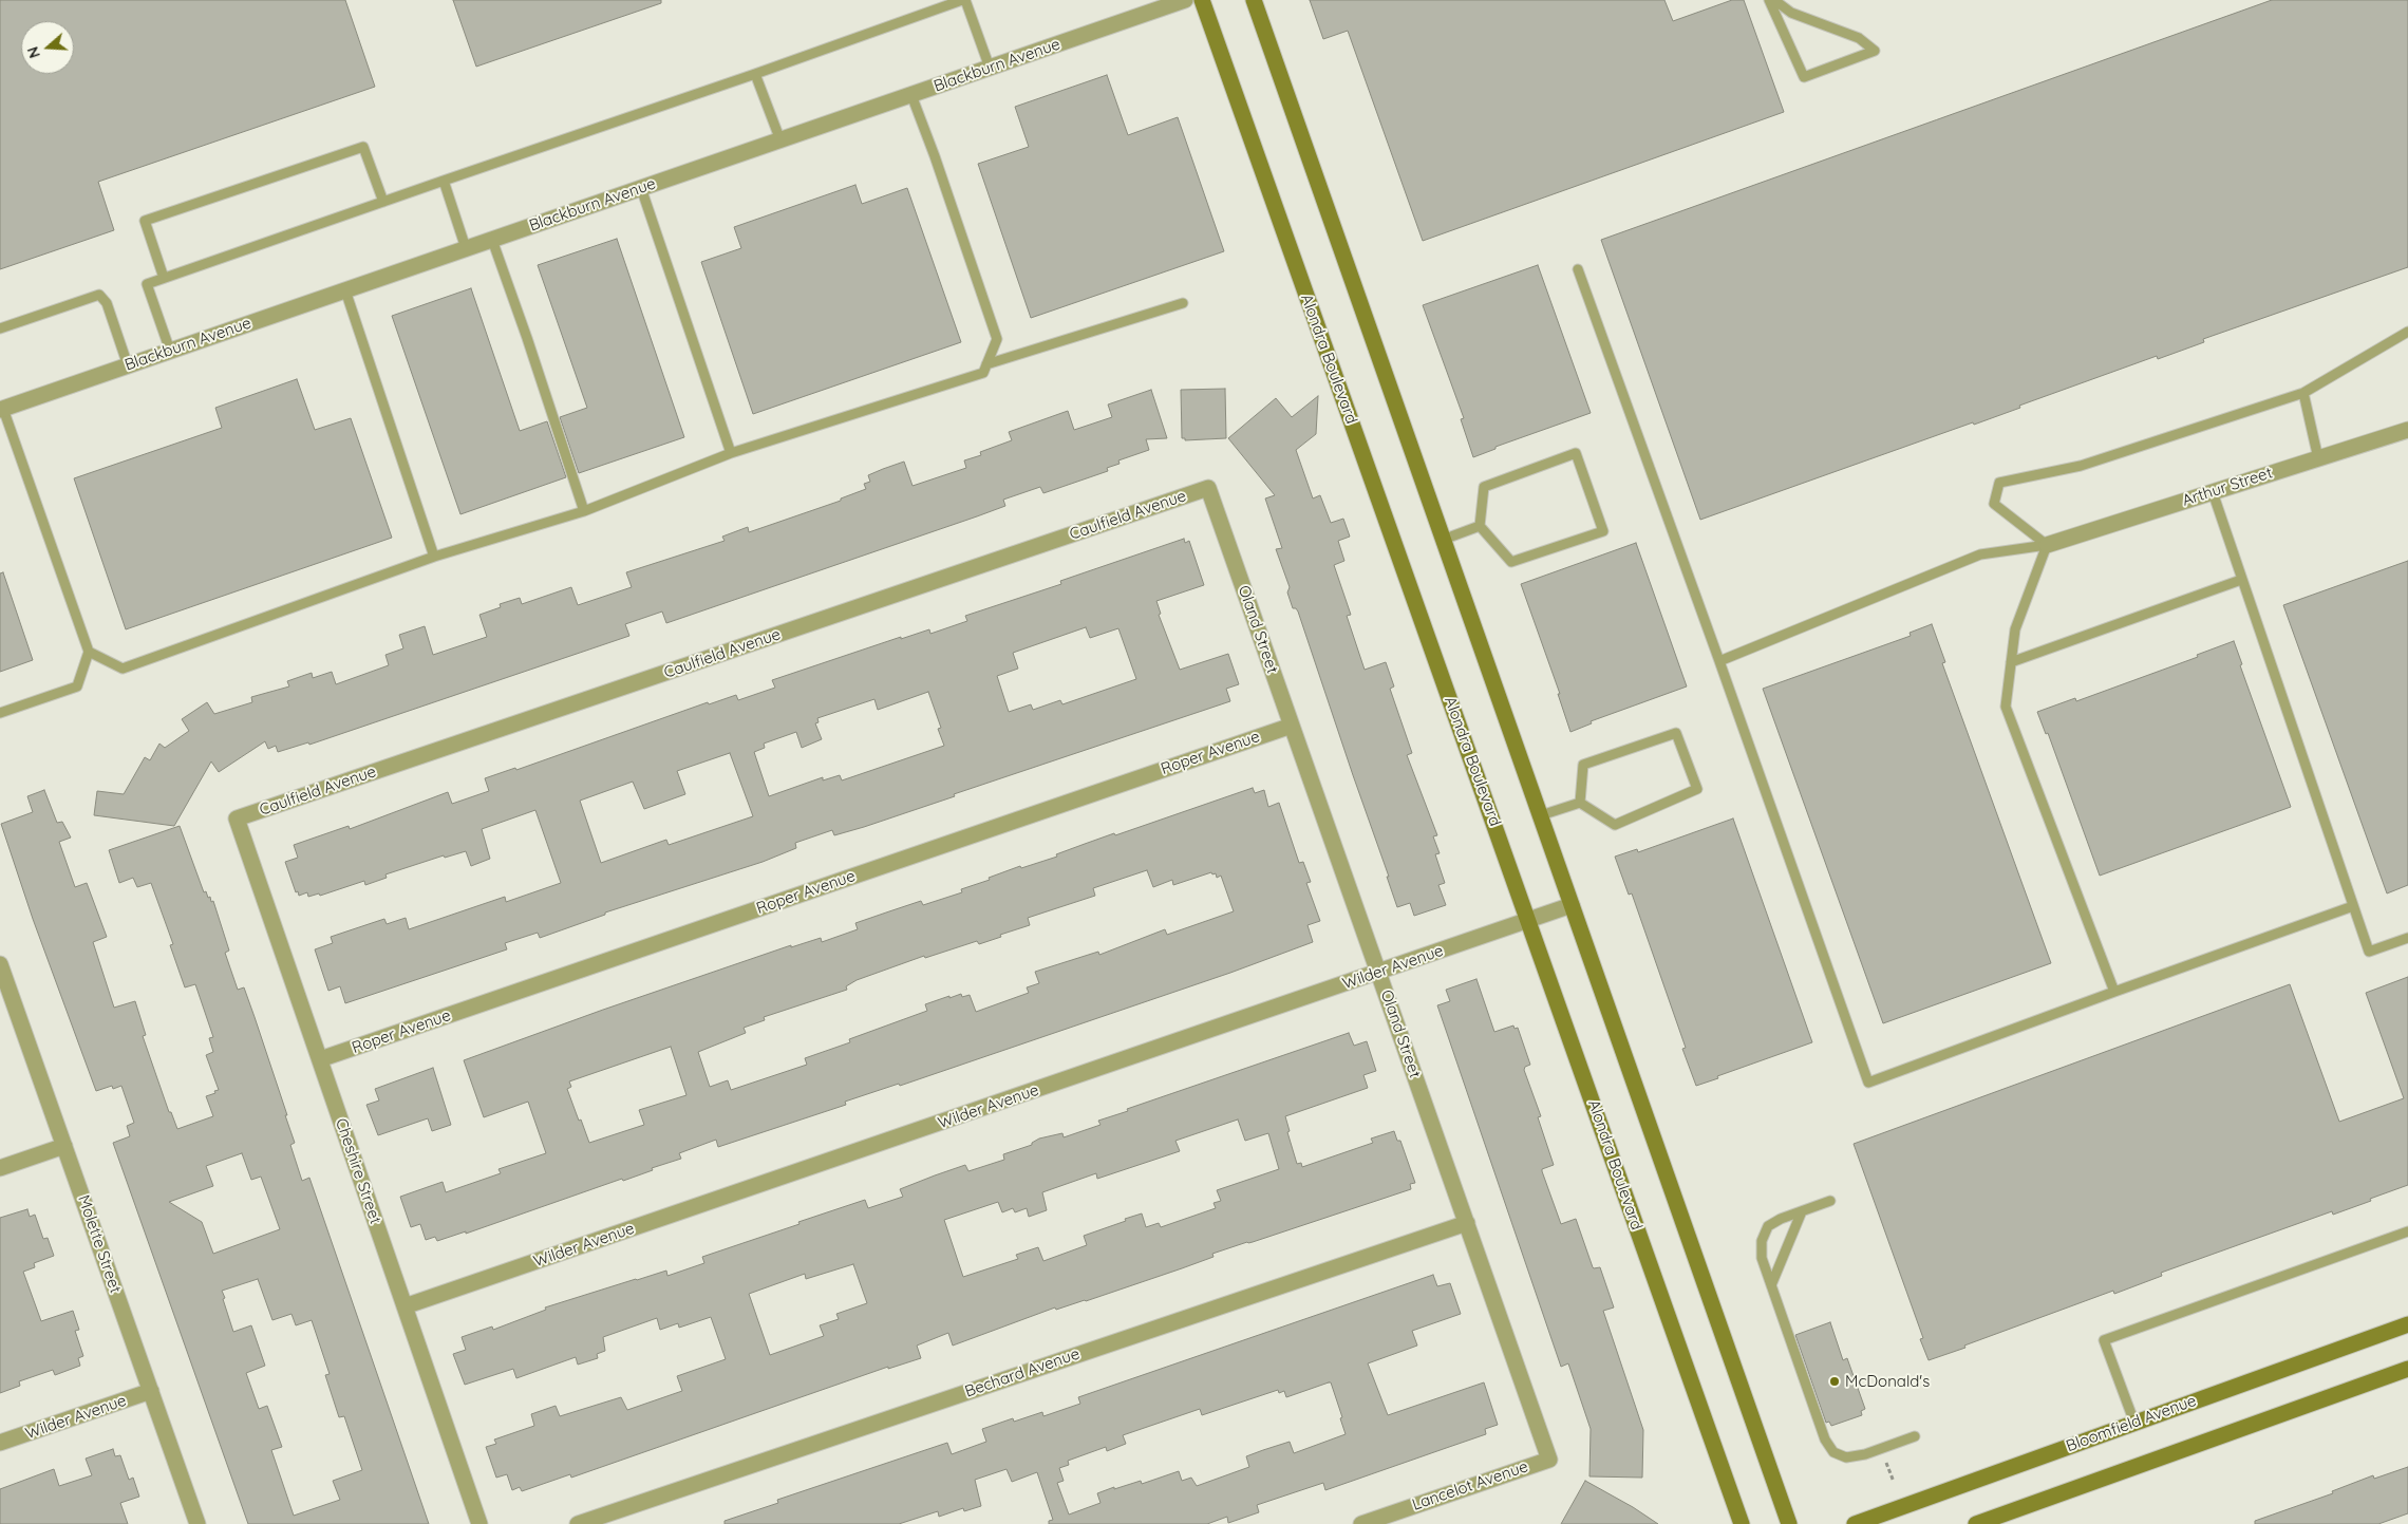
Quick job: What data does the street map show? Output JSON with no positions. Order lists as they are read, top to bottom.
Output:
{
  "streets": {
    "main road": ["Alondra Boulevard", "Bloomfield Avenue"],
    "street": [
      "Blackburn Avenue",
      "Arthur Street",
      "Caulfield Avenue",
      "Oland Street",
      "Roper Avenue",
      "Wilder Avenue",
      "Cheshire Street",
      "Molette Street",
      "Bechard Avenue",
      "Lancelot Avenue"
    ]
  },
  "crossings": [
    ["Alondra Boulevard", "Wilder Avenue"],
    ["Caulfield Avenue", "Oland Street"],
    ["Caulfield Avenue", "Cheshire Street"],
    ["Oland Street", "Roper Avenue"],
    ["Oland Street", "Wilder Avenue"],
    ["Oland Street", "Bechard Avenue"],
    ["Oland Street", "Lancelot Avenue"],
    ["Roper Avenue", "Cheshire Street"],
    ["Wilder Avenue", "Cheshire Street"],
    ["Wilder Avenue", "Molette Street"]
  ],
  "places": ["McDonald's"],
  "north": "left"
}
